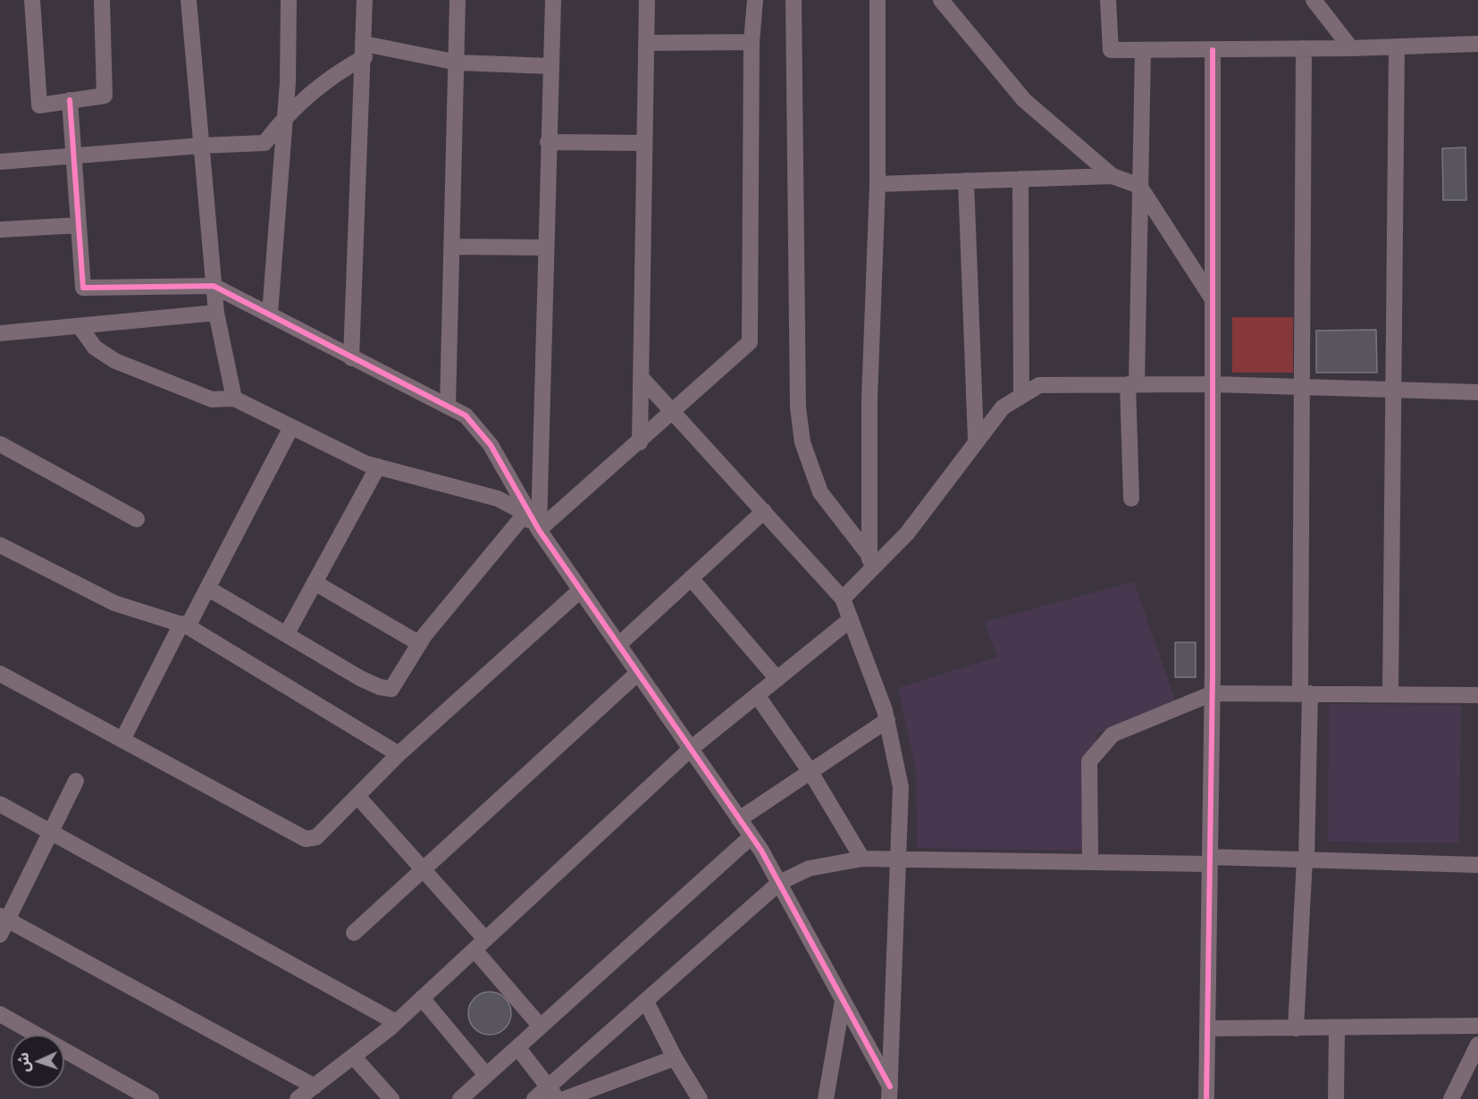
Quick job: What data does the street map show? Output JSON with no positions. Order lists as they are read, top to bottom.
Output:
{
  "north": "left"
}
